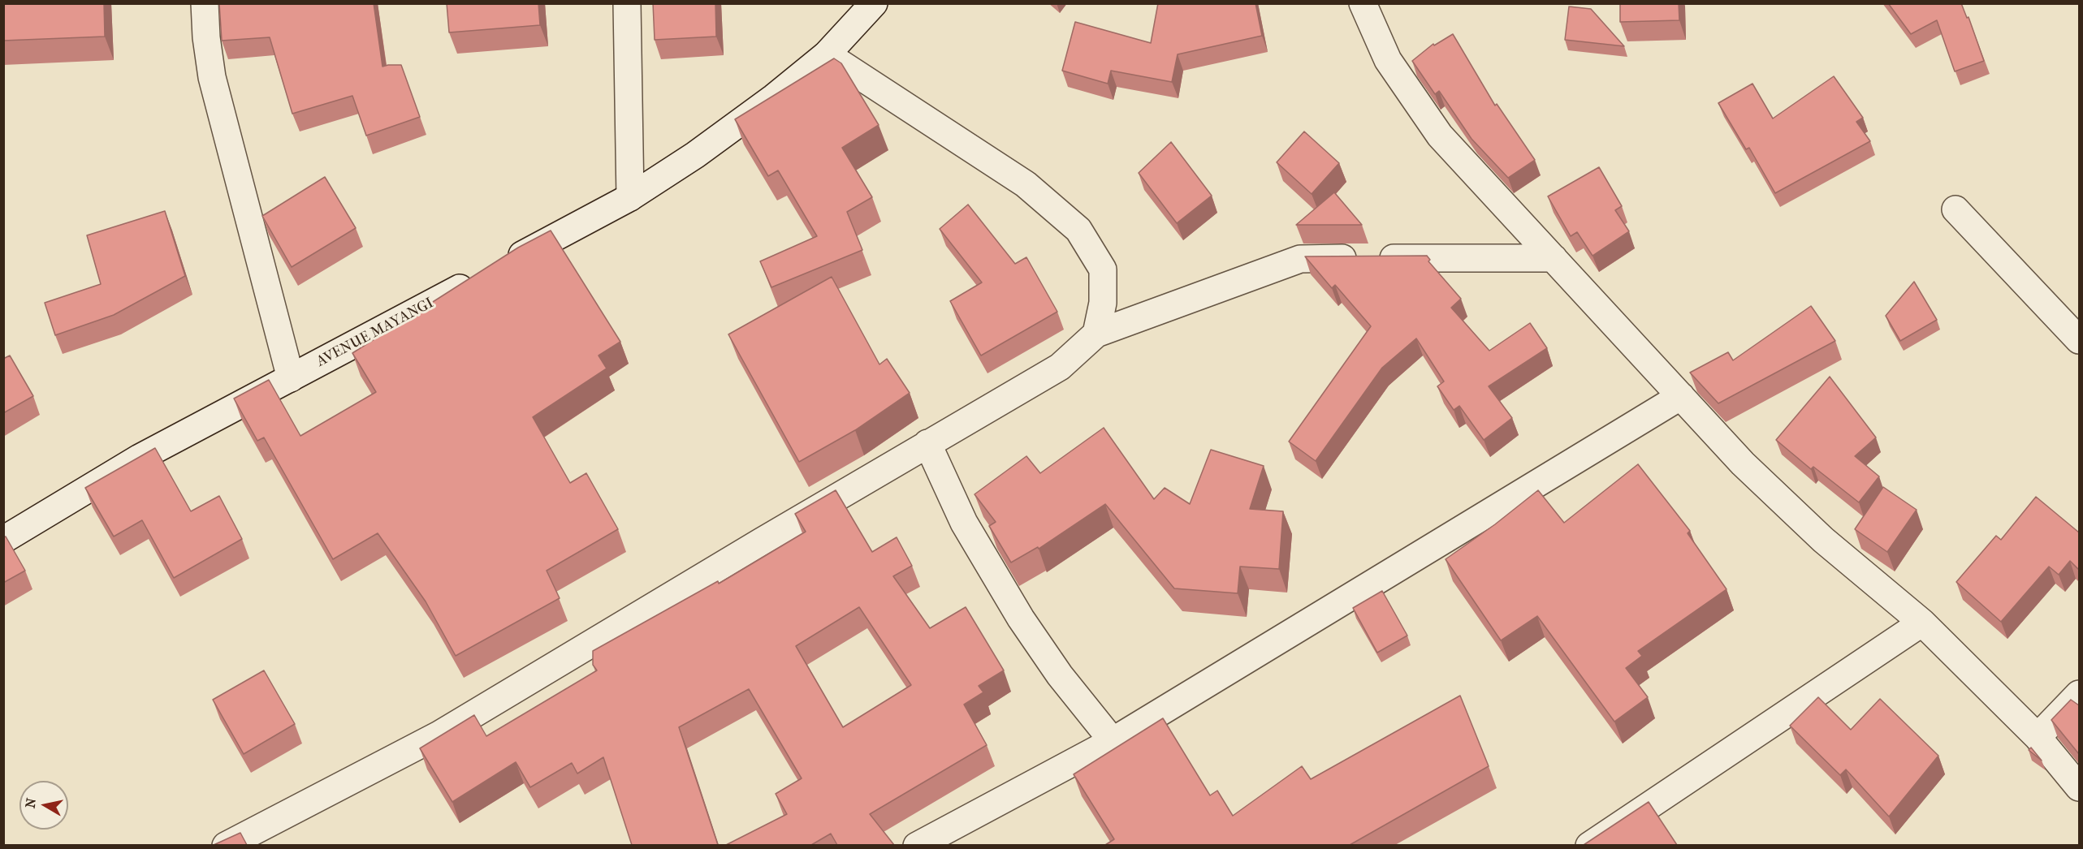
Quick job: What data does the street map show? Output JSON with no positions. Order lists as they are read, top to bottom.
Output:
{
  "streets": {
    "street": ["AVENUE MAYANGI"]
  },
  "north": "left"
}
